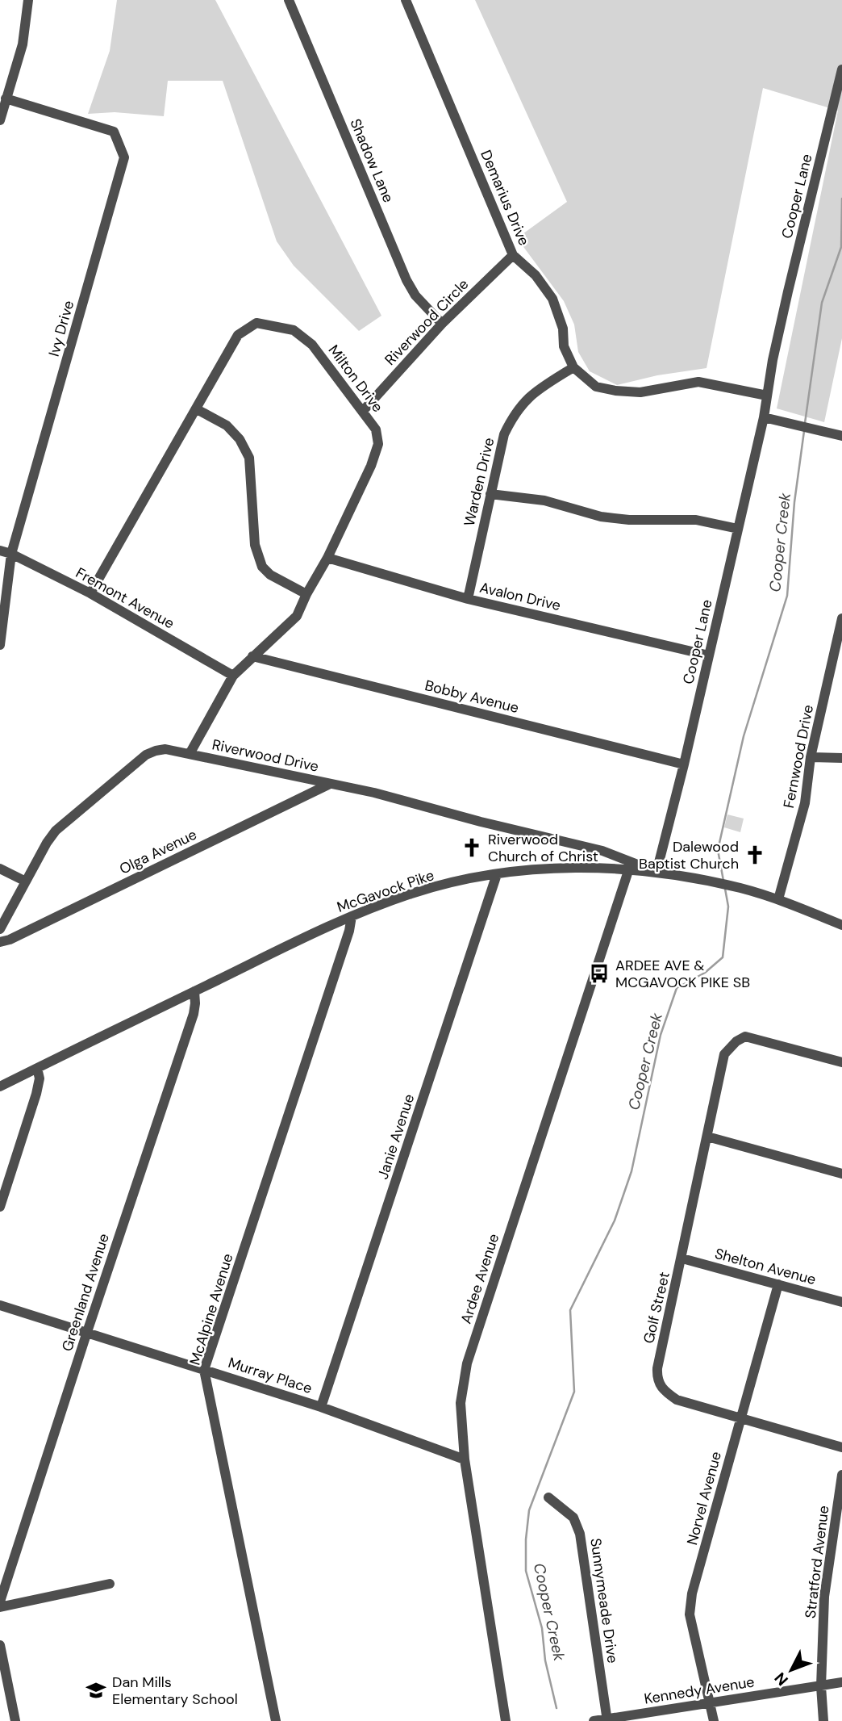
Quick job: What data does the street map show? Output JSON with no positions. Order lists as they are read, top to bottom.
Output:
{
  "streets": {
    "street": [
      "Shadow Lane",
      "Cooper Lane",
      "Demarius Drive",
      "Riverwood Circle",
      "Ivy Drive",
      "Milton Drive",
      "Warden Drive",
      "Avalon Drive",
      "Fremont Avenue",
      "Bobby Avenue",
      "Riverwood Drive",
      "Fernwood Drive",
      "Olga Avenue",
      "McGavock Pike",
      "Janie Avenue",
      "Shelton Avenue",
      "Ardee Avenue",
      "Greenland Avenue",
      "Golf Street",
      "McAlpine Avenue",
      "Murray Place",
      "Norvel Avenue",
      "Stratford Avenue",
      "Sunnymeade Drive",
      "Kennedy Avenue"
    ]
  },
  "crossings": [
    ["Shadow Lane", "Riverwood Circle"],
    ["Cooper Lane", "Demarius Drive"],
    ["Cooper Lane", "Avalon Drive"],
    ["Cooper Lane", "Bobby Avenue"],
    ["Cooper Lane", "Riverwood Drive"],
    ["Cooper Lane", "McGavock Pike"],
    ["Demarius Drive", "Riverwood Circle"],
    ["Demarius Drive", "Warden Drive"],
    ["Riverwood Circle", "Milton Drive"],
    ["Ivy Drive", "Fremont Avenue"],
    ["Milton Drive", "Avalon Drive"],
    ["Milton Drive", "Fremont Avenue"],
    ["Milton Drive", "Bobby Avenue"],
    ["Milton Drive", "Riverwood Drive"],
    ["Warden Drive", "Avalon Drive"],
    ["Riverwood Drive", "Olga Avenue"],
    ["Riverwood Drive", "McGavock Pike"],
    ["Riverwood Drive", "Ardee Avenue"],
    ["Fernwood Drive", "McGavock Pike"],
    ["McGavock Pike", "Janie Avenue"],
    ["McGavock Pike", "Ardee Avenue"],
    ["McGavock Pike", "Greenland Avenue"],
    ["McGavock Pike", "McAlpine Avenue"],
    ["Janie Avenue", "Murray Place"],
    ["Shelton Avenue", "Golf Street"],
    ["Shelton Avenue", "Norvel Avenue"],
    ["Ardee Avenue", "Murray Place"],
    ["Greenland Avenue", "Murray Place"],
    ["Golf Street", "Norvel Avenue"],
    ["McAlpine Avenue", "Murray Place"],
    ["Norvel Avenue", "Kennedy Avenue"],
    ["Stratford Avenue", "Kennedy Avenue"],
    ["Sunnymeade Drive", "Kennedy Avenue"]
  ],
  "water": ["Cooper Creek"],
  "places": {
    "church": ["Riverwood Church of Christ", "Dalewood Baptist Church"],
    "bus stop": ["ARDEE AVE & MCGAVOCK PIKE SB"],
    "school or university": ["Dan Mills Elementary School"]
  },
  "north": "bottom left"
}
